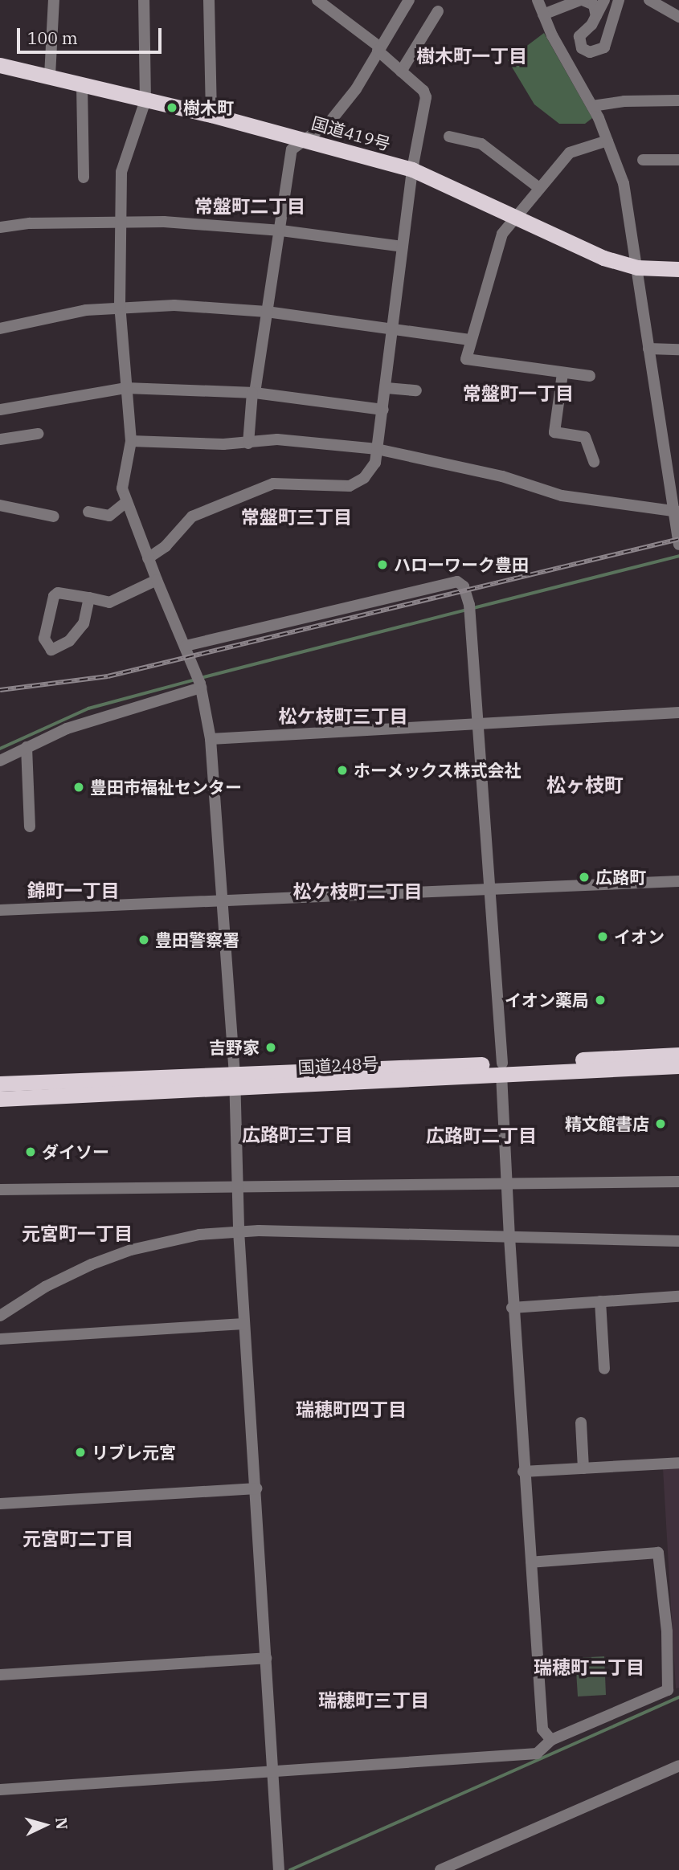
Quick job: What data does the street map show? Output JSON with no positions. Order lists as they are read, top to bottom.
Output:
{
  "streets": {
    "highway": ["国道419号", "国道248号"]
  },
  "districts": [
    "樹木町一丁目",
    "常盤町二丁目",
    "常盤町一丁目",
    "常盤町三丁目",
    "松ケ枝町三丁目",
    "松ヶ枝町",
    "錦町一丁目",
    "松ケ枝町二丁目",
    "広路町三丁目",
    "広路町二丁目",
    "元宮町一丁目",
    "瑞穂町四丁目",
    "元宮町二丁目",
    "瑞穂町二丁目",
    "瑞穂町三丁目"
  ],
  "places": [
    "樹木町",
    "ハローワーク豊田",
    "ホーメックス株式会社",
    "豊田市福祉センター",
    "広路町",
    "イオン",
    "豊田警察署",
    "イオン薬局",
    "吉野家",
    "精文館書店",
    "ダイソー",
    "リブレ元宮"
  ],
  "scale_bar": "100 m",
  "north": "right"
}
